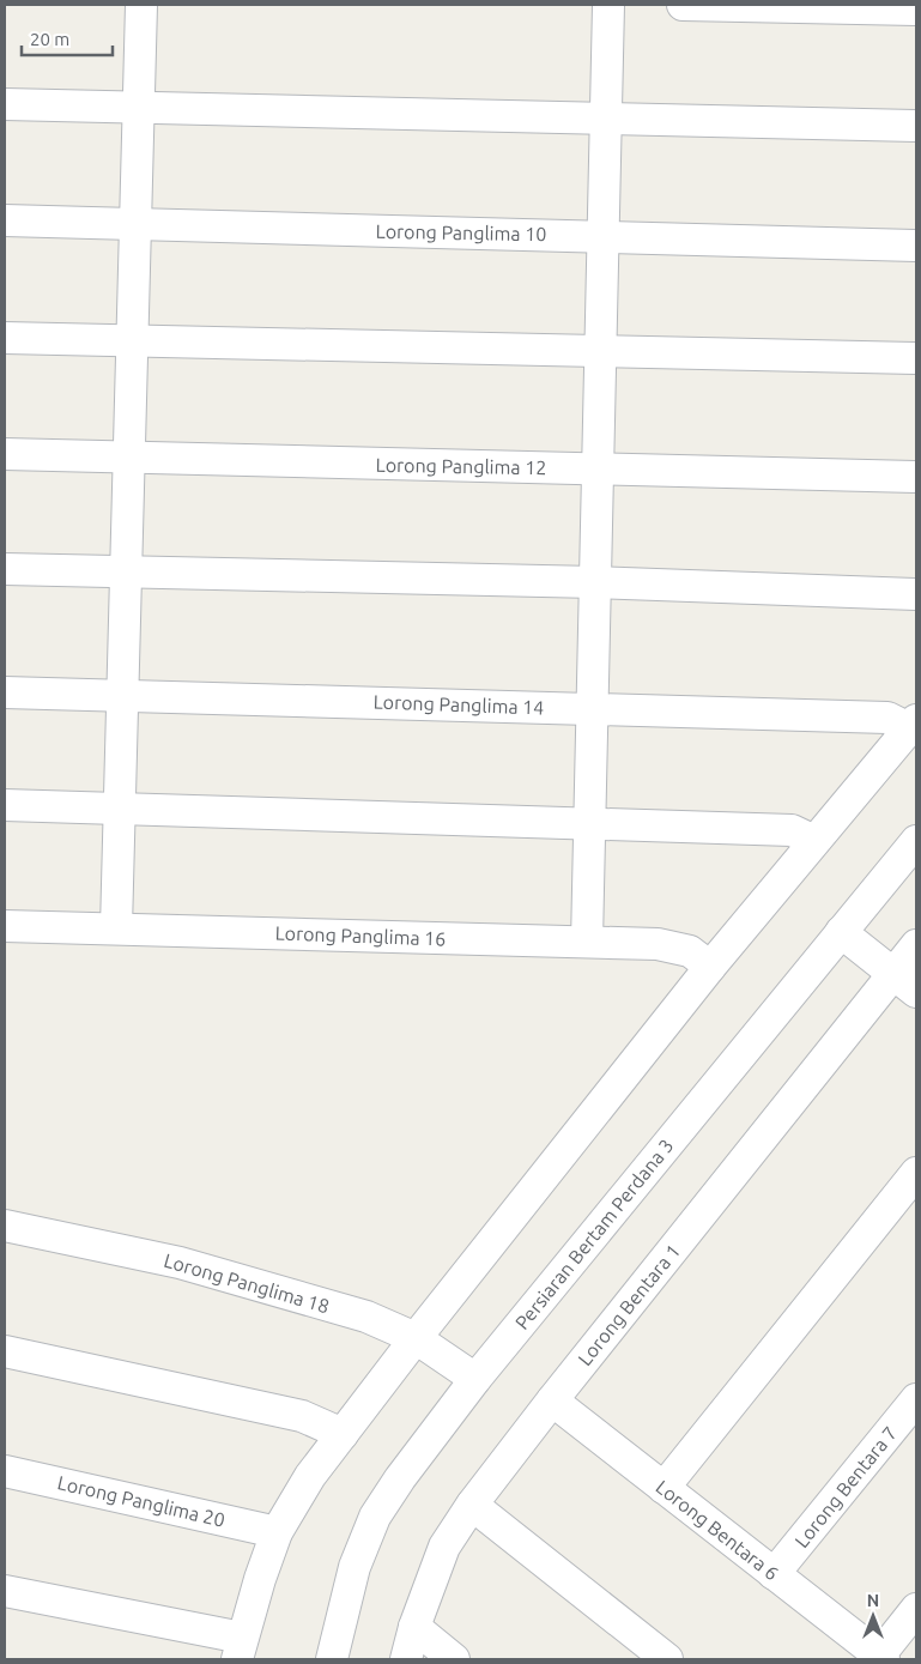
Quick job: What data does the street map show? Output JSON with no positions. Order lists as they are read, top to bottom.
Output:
{
  "streets": {
    "street": [
      "Lorong Panglima 10",
      "Lorong Panglima 12",
      "Lorong Panglima 14",
      "Lorong Panglima 16",
      "Persiaran Bertam Perdana 3",
      "Lorong Panglima 18",
      "Lorong Bentara 1",
      "Lorong Bentara 7",
      "Lorong Panglima 20",
      "Lorong Bentara 6"
    ]
  },
  "crossings": [
    ["Persiaran Bertam Perdana 3", "Lorong Panglima 18"],
    ["Lorong Bentara 1", "Lorong Bentara 6"],
    ["Lorong Bentara 7", "Lorong Bentara 6"]
  ],
  "scale_bar": "20 m",
  "north": "top"
}
